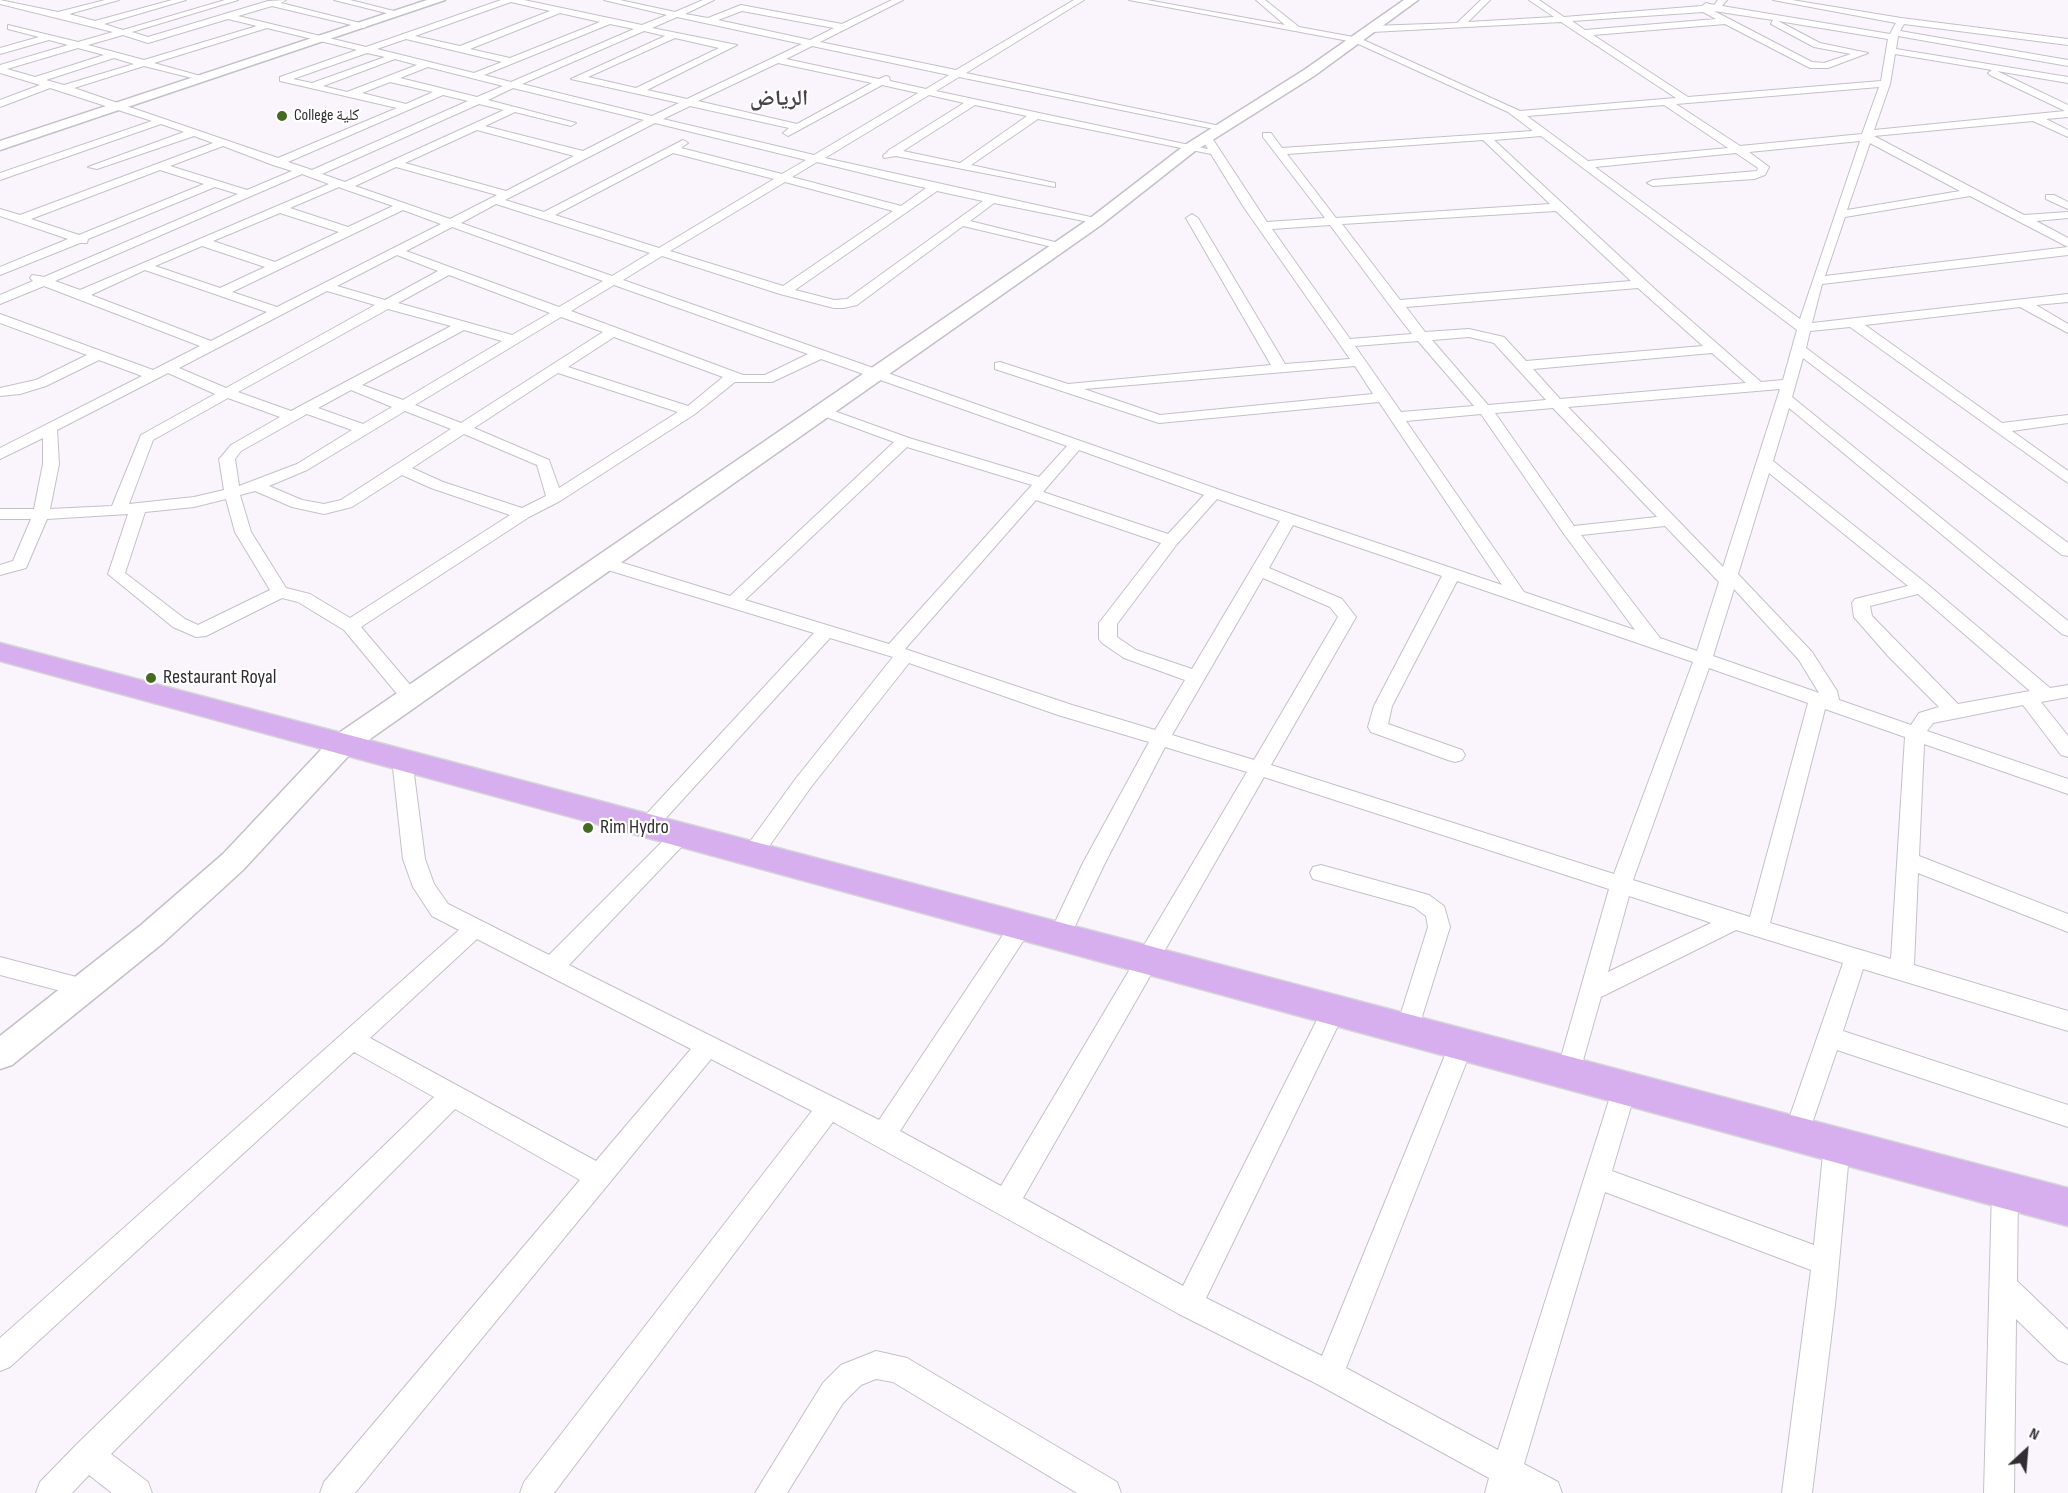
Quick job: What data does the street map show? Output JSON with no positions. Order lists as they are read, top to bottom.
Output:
{
  "districts": ["الرياض"],
  "places": ["College كلية", "Restaurant Royal", "Rim Hydro"],
  "north": "top right"
}
